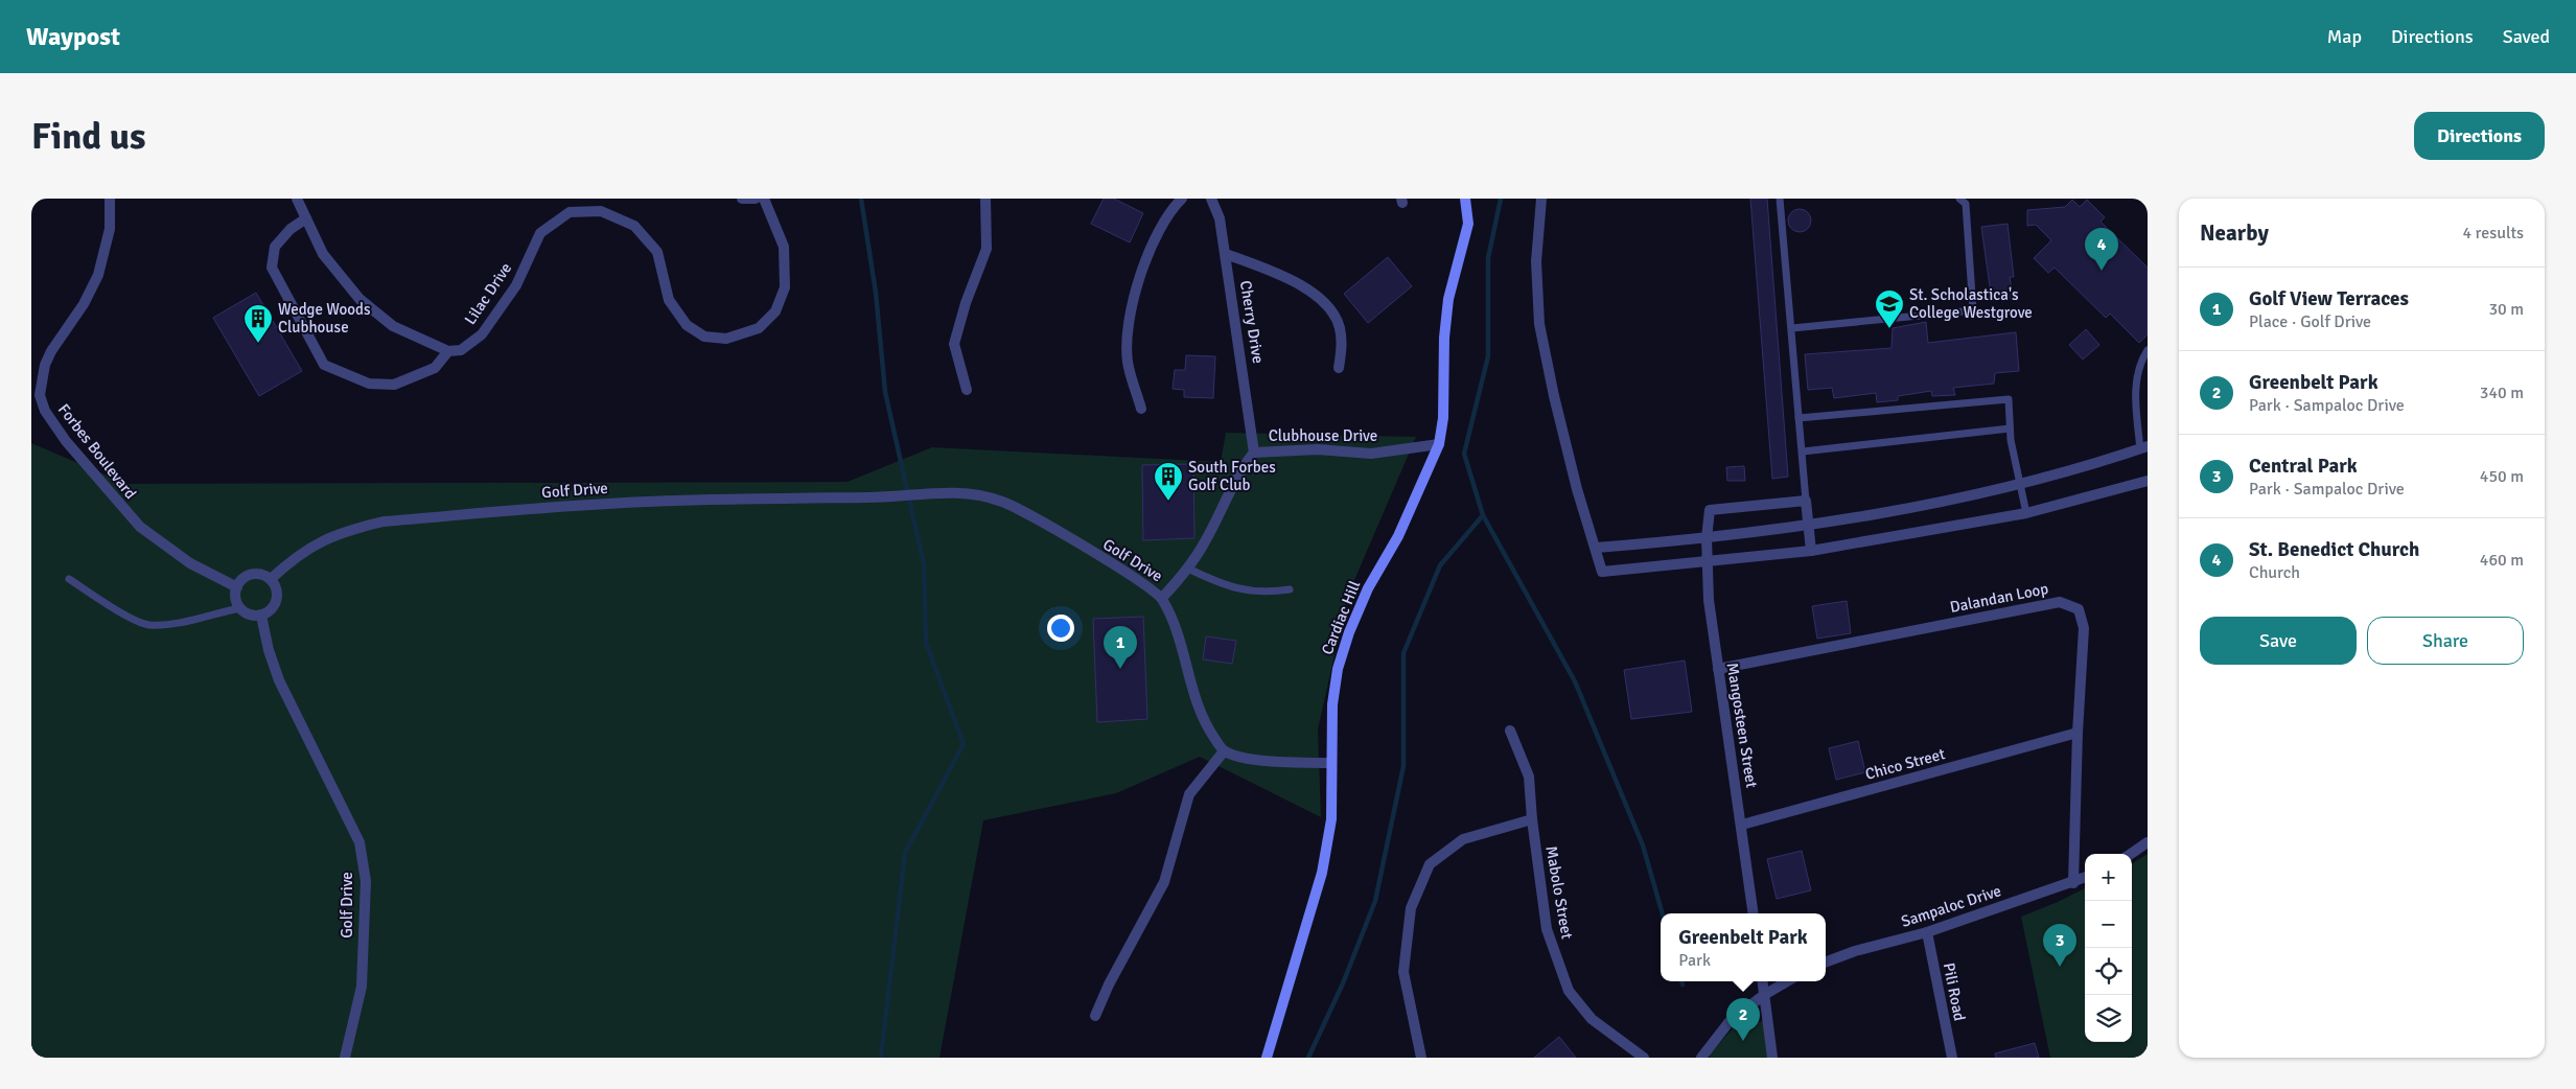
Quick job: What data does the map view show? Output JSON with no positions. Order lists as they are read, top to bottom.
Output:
{
  "streets": {
    "main road": ["Cardiac Hill"],
    "street": [
      "Lilac Drive",
      "Cherry Drive",
      "Clubhouse Drive",
      "Forbes Boulevard",
      "Golf Drive",
      "Dalandan Loop",
      "Mangosteen Street",
      "Chico Street",
      "Mabolo Street",
      "Sampaloc Drive",
      "Pili Road"
    ]
  },
  "crossings": [
    ["Cherry Drive", "Clubhouse Drive"],
    ["Clubhouse Drive", "Golf Drive"],
    ["Clubhouse Drive", "Cardiac Hill"],
    ["Forbes Boulevard", "Golf Drive"],
    ["Dalandan Loop", "Mangosteen Street"],
    ["Dalandan Loop", "Chico Street"],
    ["Dalandan Loop", "Sampaloc Drive"],
    ["Mangosteen Street", "Chico Street"],
    ["Sampaloc Drive", "Pili Road"]
  ],
  "places": {
    "school or university": ["St. Scholastica's College Westgrove"],
    "building": ["Wedge Woods Clubhouse", "South Forbes Golf Club"]
  },
  "page": {
    "header": "Waypost",
    "nav": ["Map", "Directions", "Saved"],
    "buttons": [
      "Directions",
      ["Save", "Share"]
    ],
    "title": "Find us",
    "heading": ["Nearby", "4 results"],
    "pins": [
      "4",
      "1",
      "3",
      "2"
    ],
    "list": [
      {
        "mark": "1",
        "name": "Golf View Terraces",
        "note": "Place · Golf Drive",
        "value": "30 m"
      },
      {
        "mark": "2",
        "name": "Greenbelt Park",
        "note": "Park · Sampaloc Drive",
        "value": "340 m"
      },
      {
        "mark": "3",
        "name": "Central Park",
        "note": "Park · Sampaloc Drive",
        "value": "450 m"
      },
      {
        "mark": "4",
        "name": "St. Benedict Church",
        "note": "Church",
        "value": "460 m"
      }
    ],
    "map_buttons": ["+", "−"],
    "popup": ["Greenbelt Park", "Park"]
  }
}
